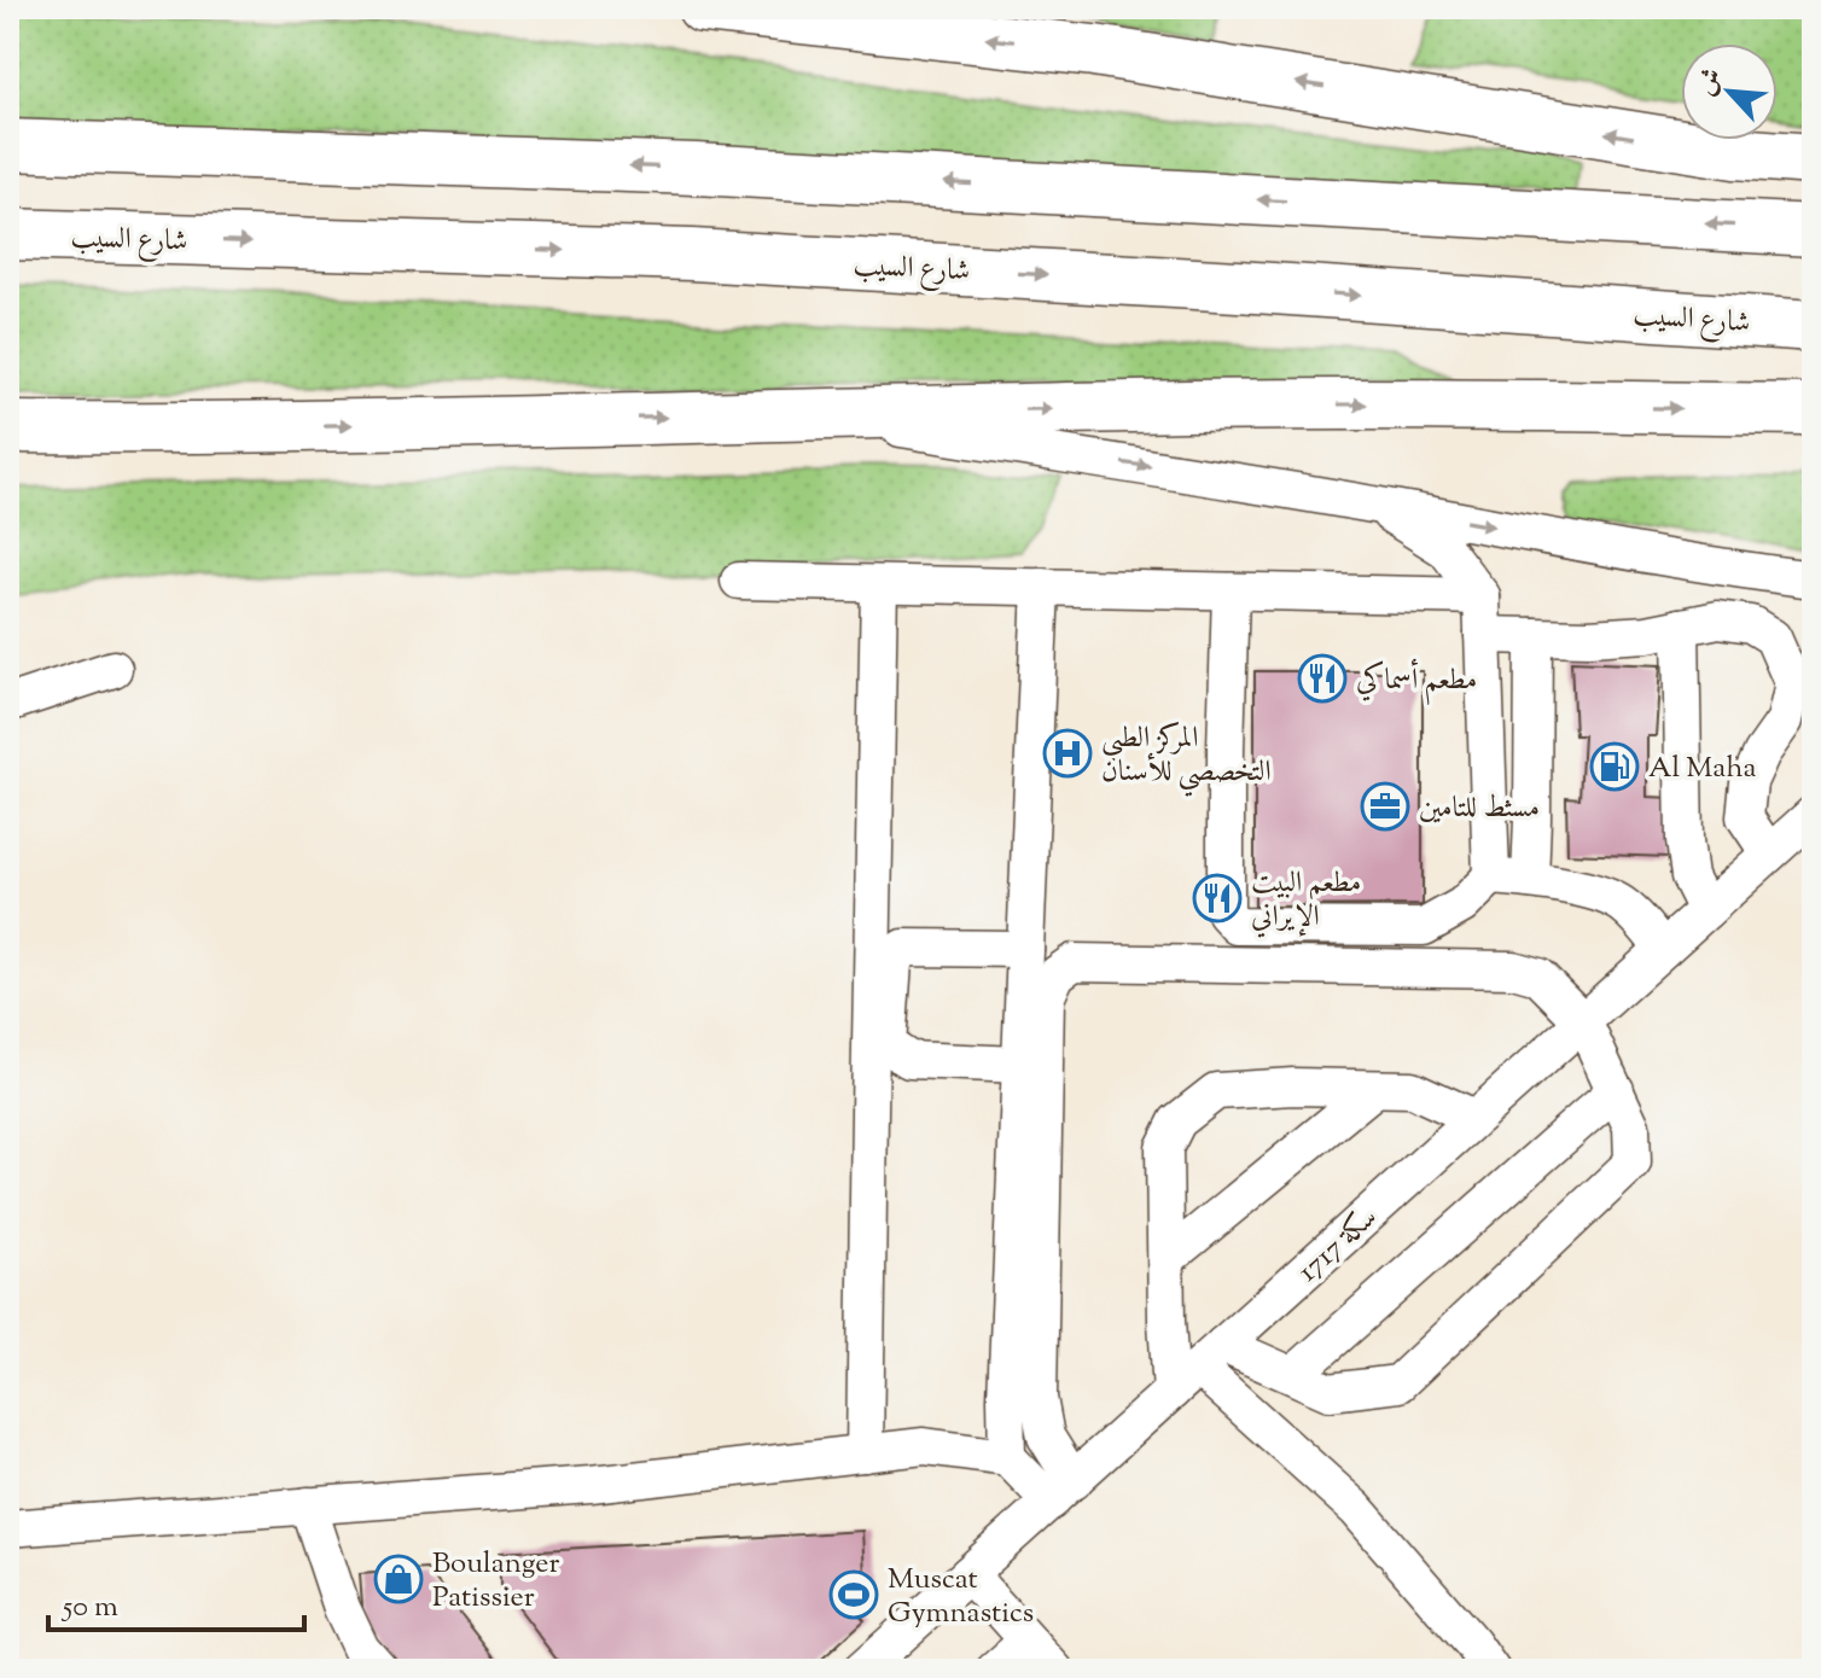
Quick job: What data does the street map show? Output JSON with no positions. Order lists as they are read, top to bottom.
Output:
{
  "streets": {
    "highway": ["شارع السيب"],
    "street": ["سكة 1717"]
  },
  "places": {
    "restaurant": ["مطعم أسماكي", "مطعم البيت الإيراني"],
    "hospital": ["المركز الطبي التخصصي للأسنان"],
    "fuel station": ["Al Maha"],
    "office": ["مسثط للتامين"],
    "shop": ["Boulanger Patissier"],
    "sports": ["Muscat Gymnastics"]
  },
  "scale_bar": "50 m",
  "north": "top left"
}
